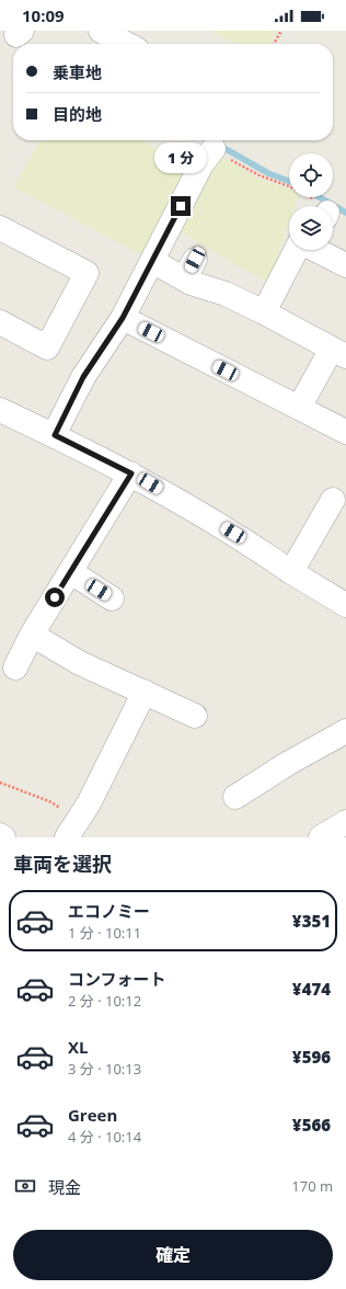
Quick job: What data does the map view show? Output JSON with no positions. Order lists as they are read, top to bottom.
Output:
{
  "page": {
    "status": "10:09",
    "banner": ["乗車地", "目的地"],
    "bubble": "1 分",
    "heading": "車両を選択",
    "list": [
      {
        "name": "エコノミー",
        "note": "1 分 · 10:11",
        "value": "¥351"
      },
      {
        "name": "コンフォート",
        "note": "2 分 · 10:12",
        "value": "¥474"
      },
      {
        "name": "XL",
        "note": "3 分 · 10:13",
        "value": "¥596"
      },
      {
        "name": "Green",
        "note": "4 分 · 10:14",
        "value": "¥566"
      }
    ],
    "pay": ["現金", "170 m"],
    "buttons": "確定"
  }
}
